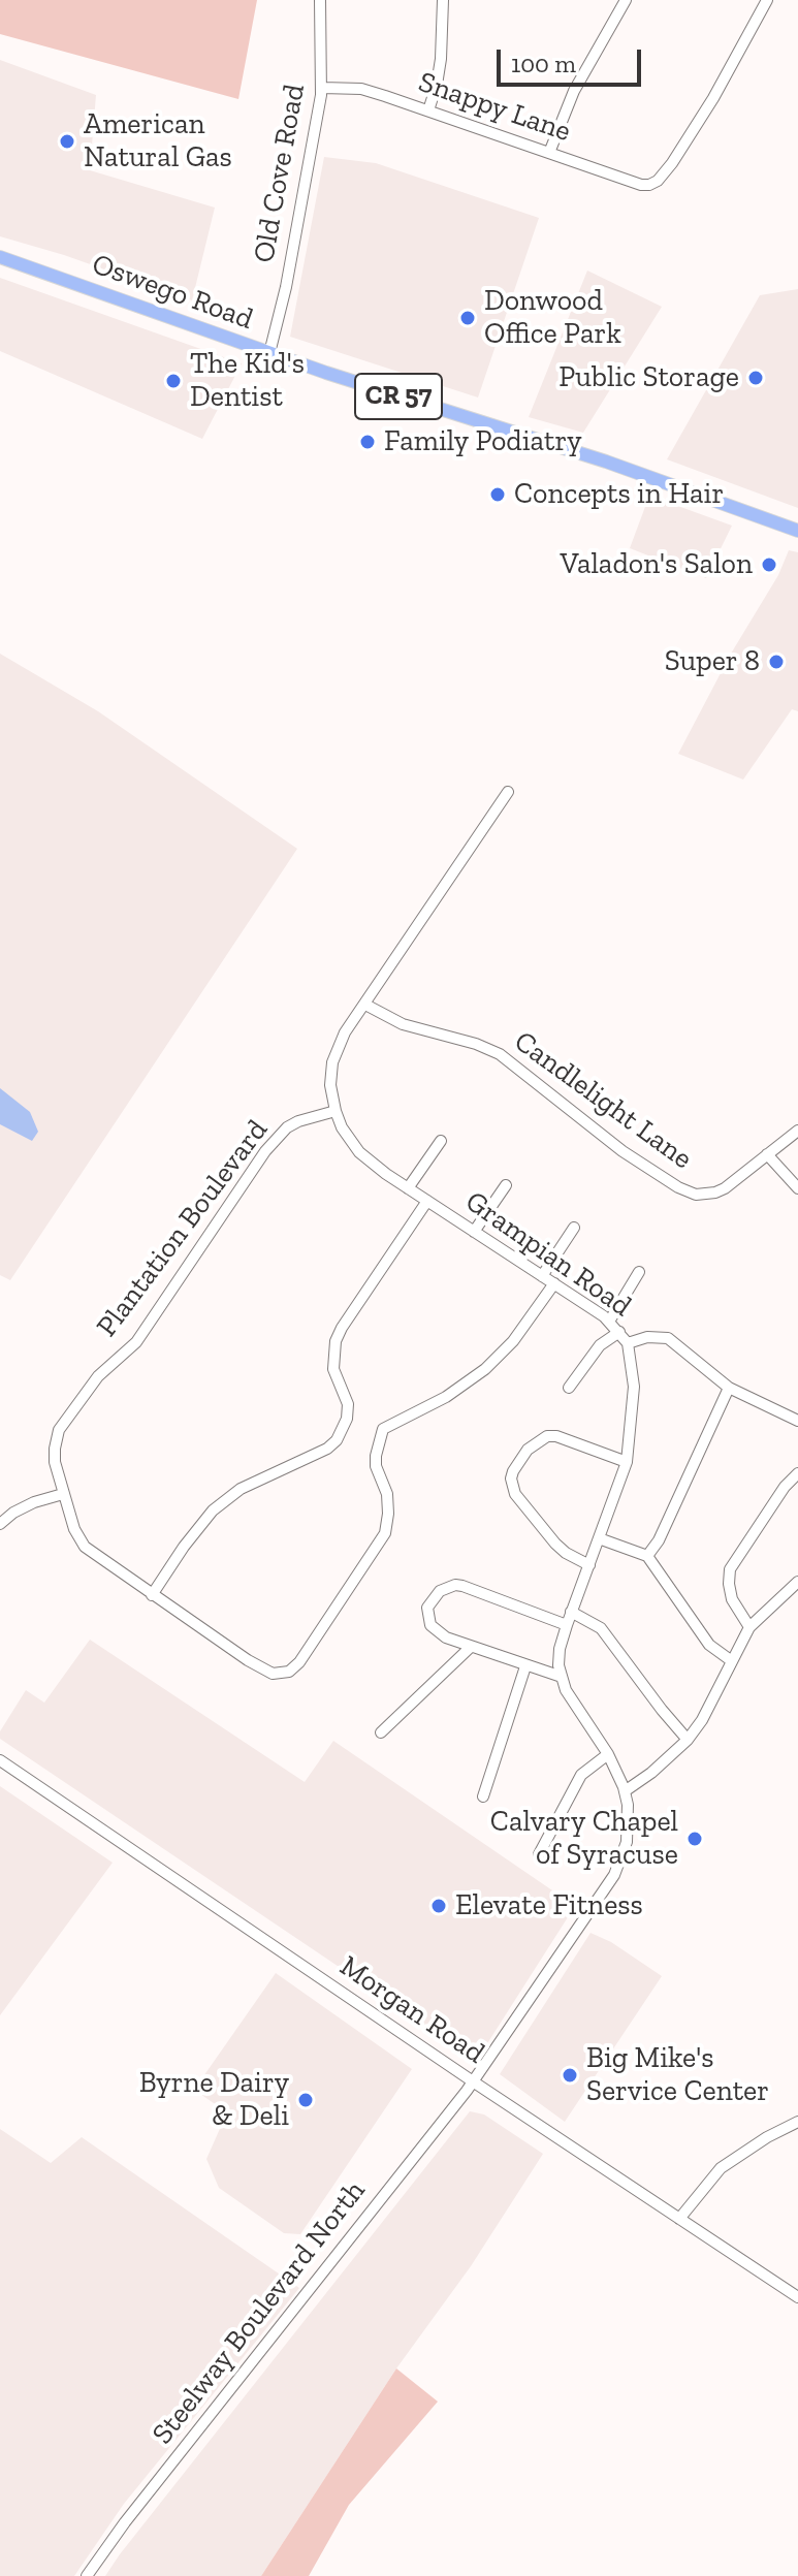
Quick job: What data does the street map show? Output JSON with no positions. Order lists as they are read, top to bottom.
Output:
{
  "streets": {
    "main road": ["Oswego Road", "CR 57"],
    "street": [
      "Snappy Lane",
      "Old Cove Road",
      "Candlelight Lane",
      "Plantation Boulevard",
      "Grampian Road",
      "Morgan Road",
      "Steelway Boulevard North"
    ]
  },
  "crossings": [
    ["Snappy Lane", "Old Cove Road"],
    ["Old Cove Road", "Oswego Road"],
    ["Candlelight Lane", "Grampian Road"],
    ["Plantation Boulevard", "Grampian Road"],
    ["Morgan Road", "Steelway Boulevard North"]
  ],
  "places": [
    "American Natural Gas",
    "Donwood Office Park",
    "Public Storage",
    "The Kid's Dentist",
    "Family Podiatry",
    "Concepts in Hair",
    "Valadon's Salon",
    "Super 8",
    "Calvary Chapel of Syracuse",
    "Elevate Fitness",
    "Big Mike's Service Center",
    "Byrne Dairy & Deli"
  ],
  "scale_bar": "100 m"
}
